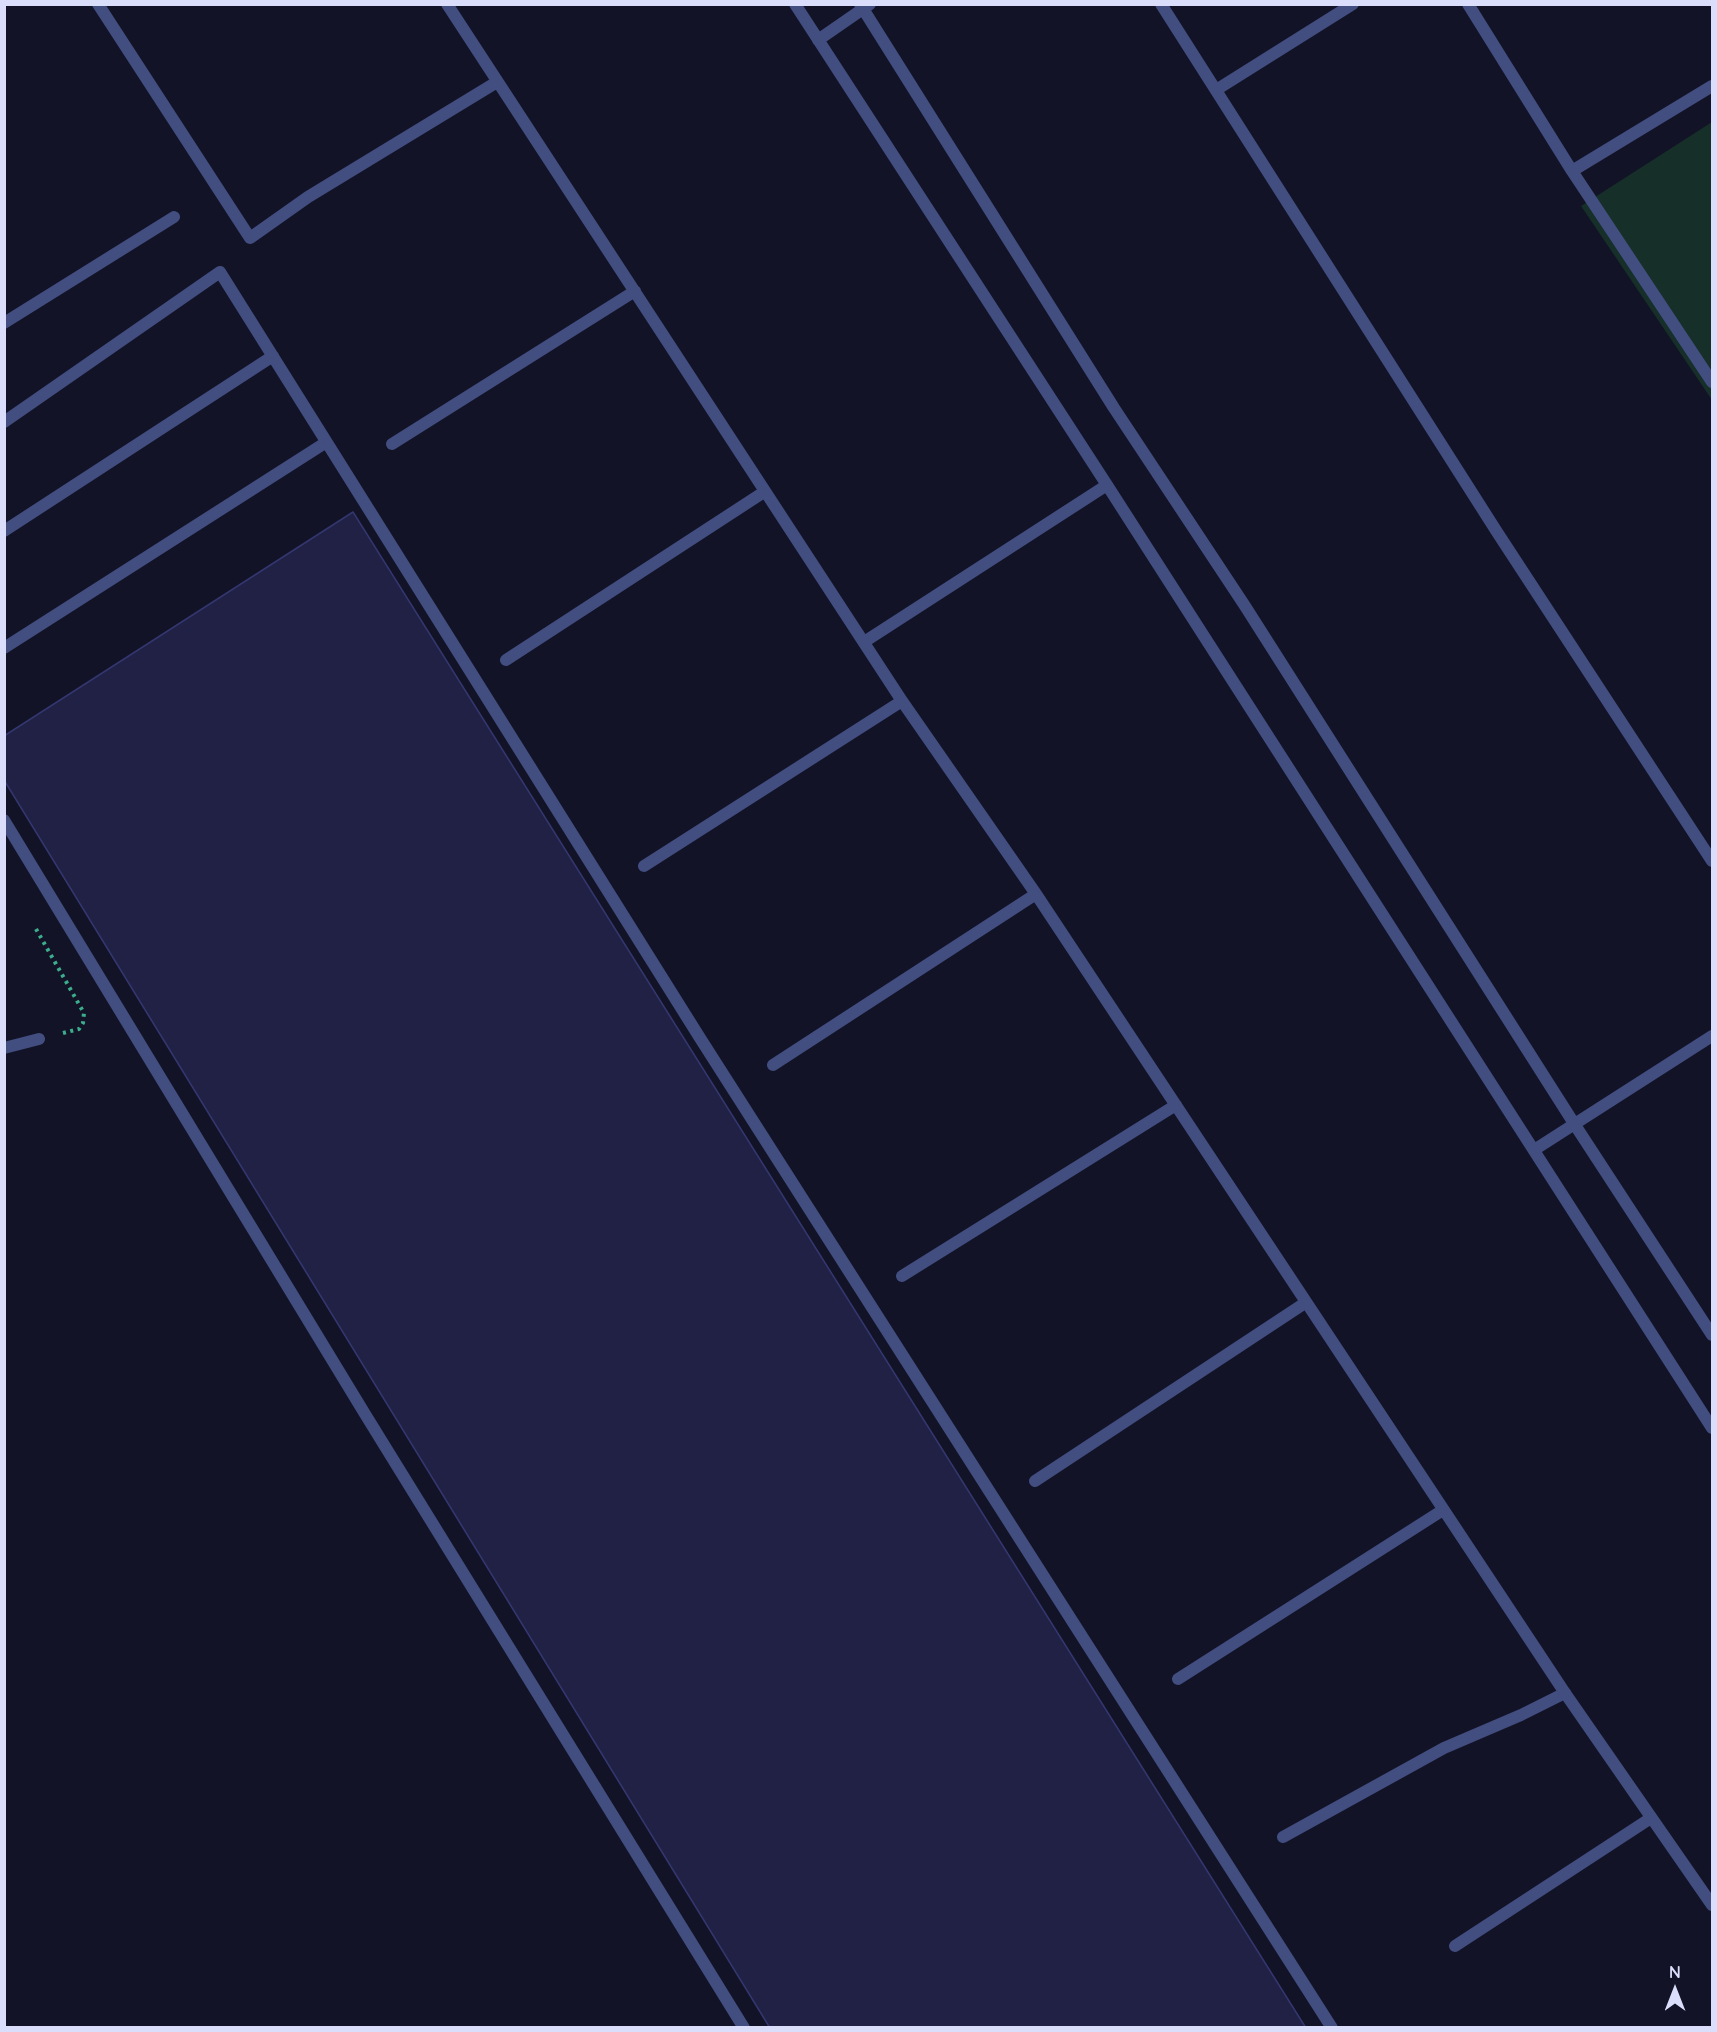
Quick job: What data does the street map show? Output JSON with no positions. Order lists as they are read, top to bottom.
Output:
{
  "north": "top"
}
